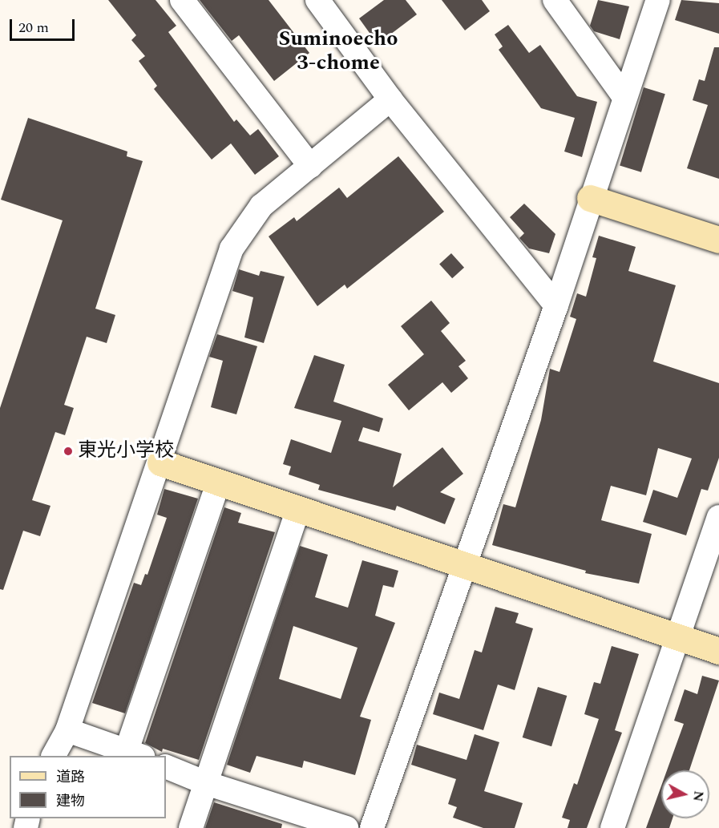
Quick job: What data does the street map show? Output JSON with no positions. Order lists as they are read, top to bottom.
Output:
{
  "districts": ["Suminoecho 3-chome"],
  "places": ["東光小学校"],
  "legend": ["道路", "建物"],
  "scale_bar": "20 m",
  "north": "right"
}
